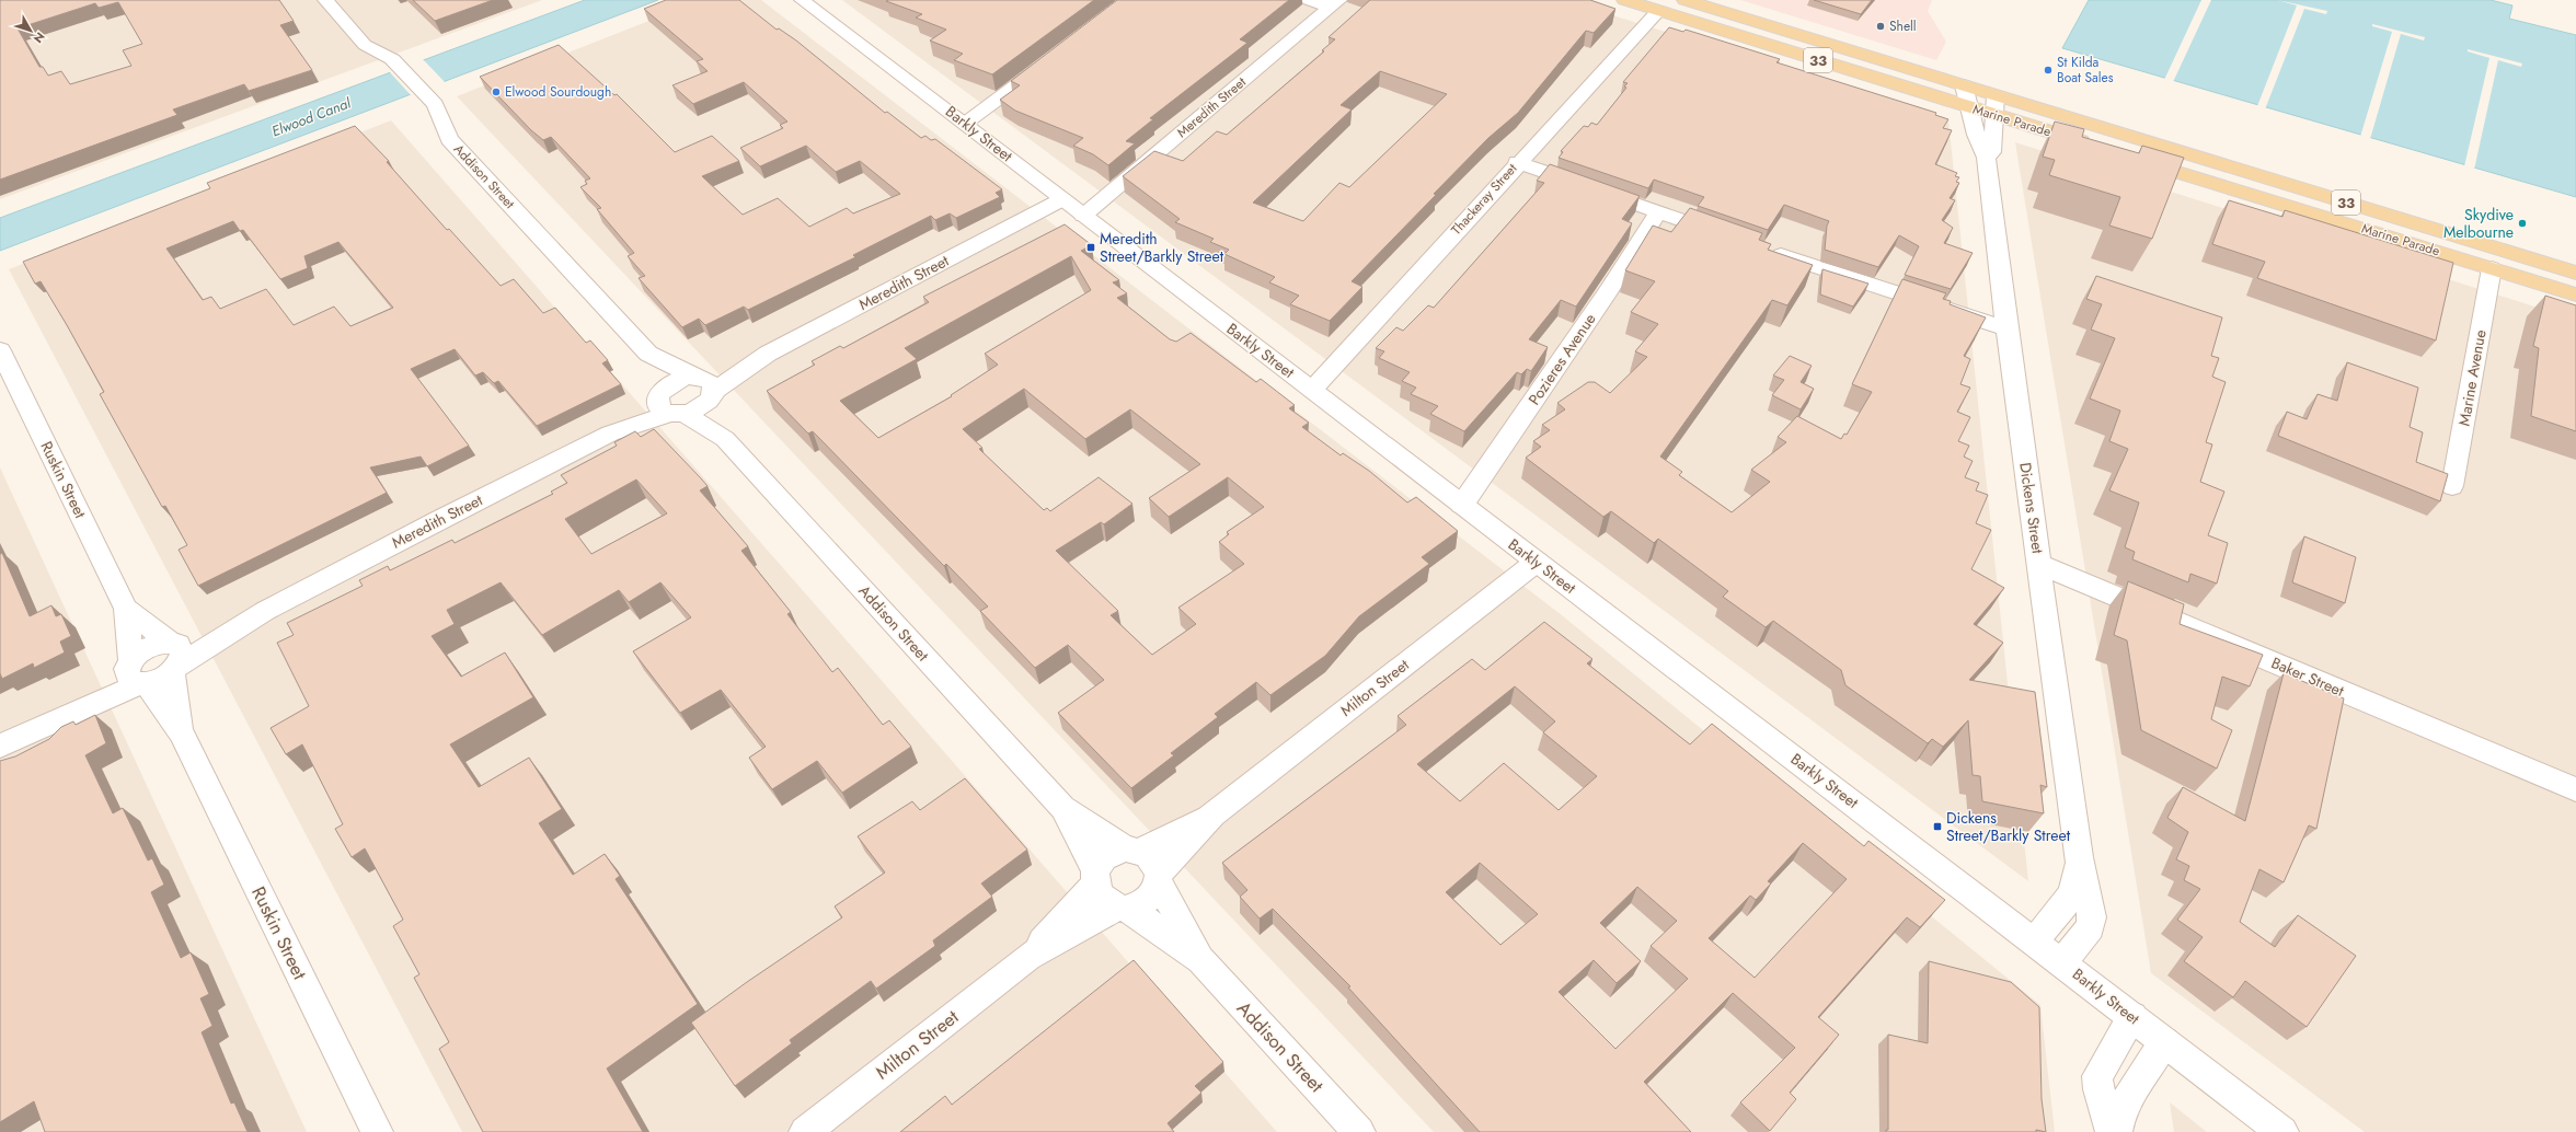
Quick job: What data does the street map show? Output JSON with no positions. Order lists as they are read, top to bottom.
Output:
{
  "streets": {
    "main road": ["33", "Marine Parade"],
    "street": [
      "Meredith Street",
      "Barkly Street",
      "Addison Street",
      "Thackeray Street",
      "Pozieres Avenue",
      "Marine Avenue",
      "Ruskin Street",
      "Dickens Street",
      "Baker Street",
      "Milton Street"
    ]
  },
  "crossings": [
    ["Meredith Street", "Barkly Street"],
    ["Meredith Street", "Addison Street"],
    ["Meredith Street", "Ruskin Street"],
    ["Marine Parade", "Thackeray Street"],
    ["Marine Parade", "Marine Avenue"],
    ["Marine Parade", "Dickens Street"],
    ["Barkly Street", "Thackeray Street"],
    ["Barkly Street", "Pozieres Avenue"],
    ["Barkly Street", "Dickens Street"],
    ["Barkly Street", "Milton Street"],
    ["Addison Street", "Milton Street"],
    ["Dickens Street", "Baker Street"]
  ],
  "water": ["Elwood Canal"],
  "places": {
    "other": [
      "Shell",
      "St Kilda Boat Sales",
      "Elwood Sourdough",
      "Skydive Melbourne"
    ],
    "transit": ["Meredith Street/Barkly Street", "Dickens Street/Barkly Street"]
  },
  "north": "bottom right"
}
